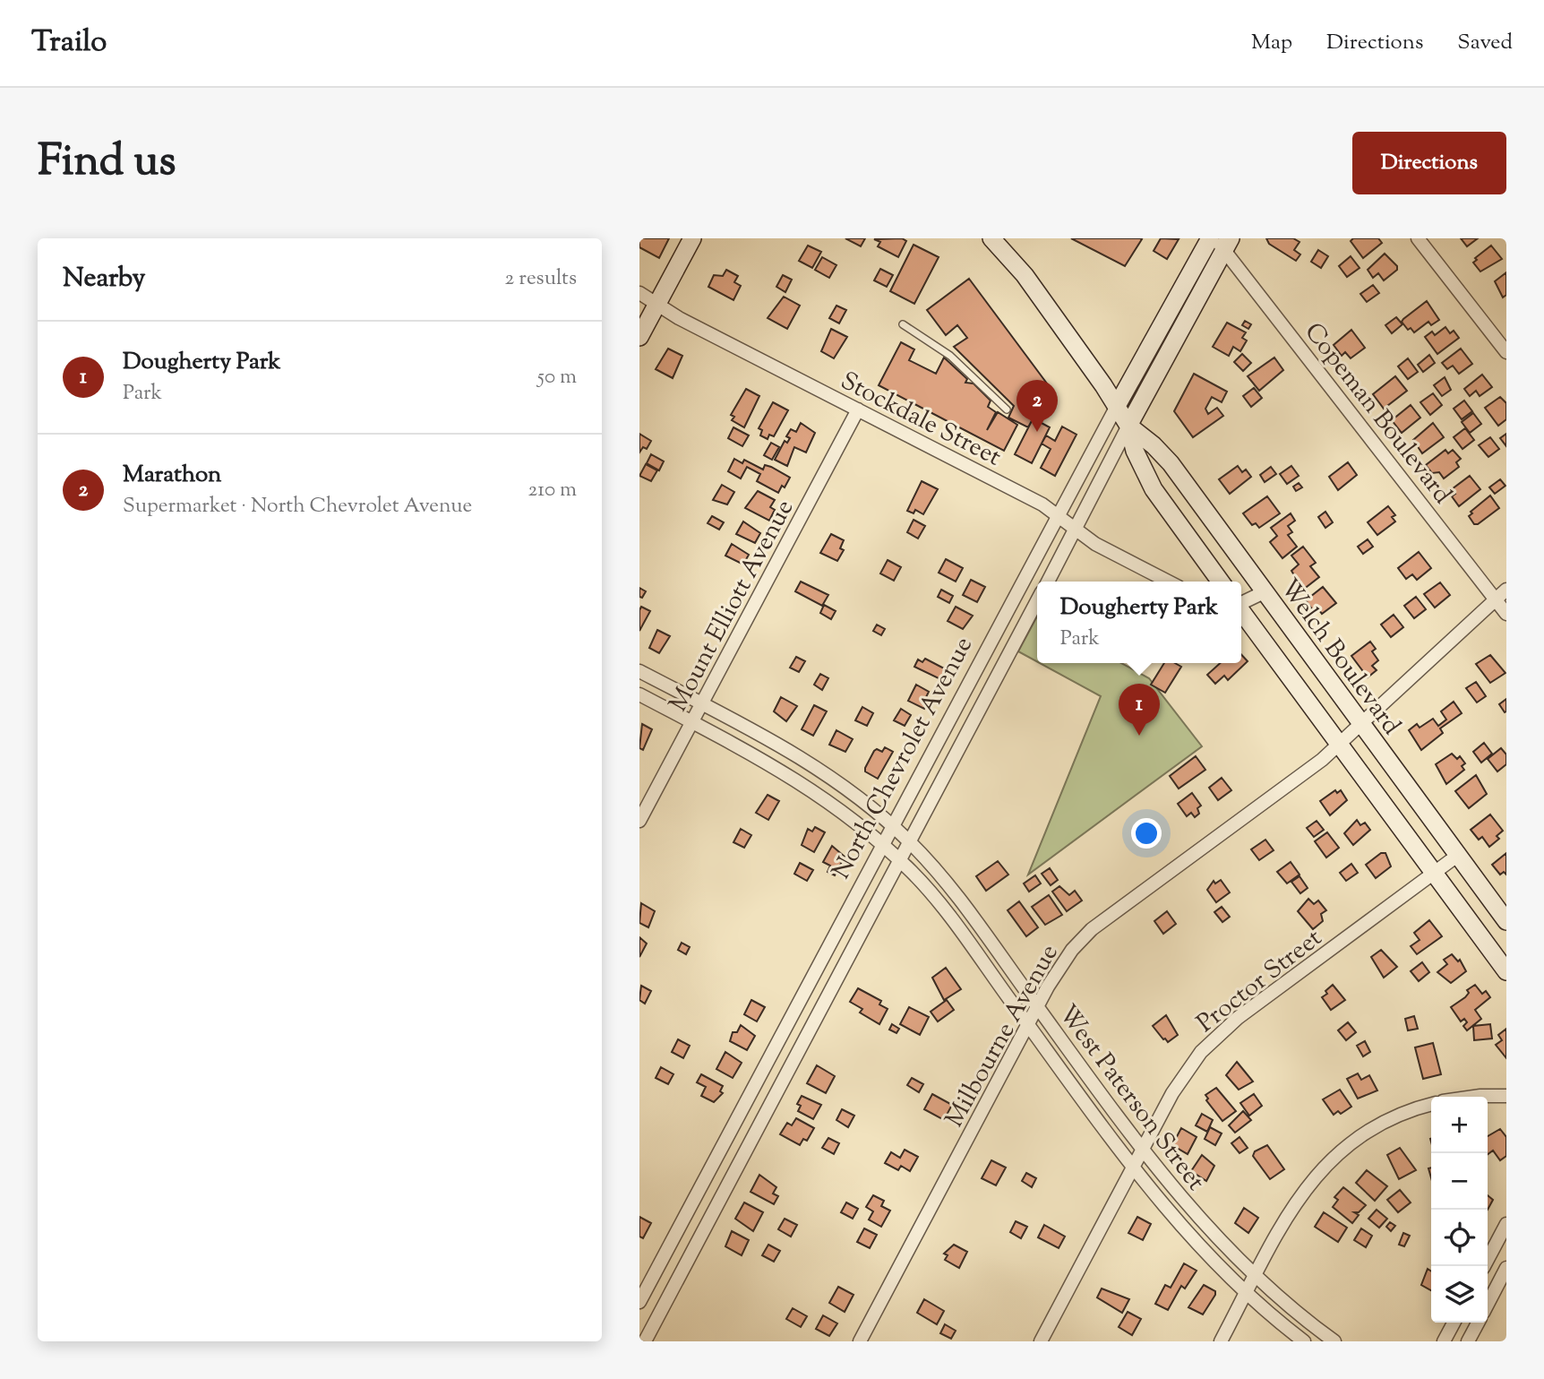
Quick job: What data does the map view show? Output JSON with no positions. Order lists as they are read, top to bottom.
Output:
{
  "streets": {
    "main road": ["Welch Boulevard", "North Chevrolet Avenue"],
    "street": [
      "Copeman Boulevard",
      "Stockdale Street",
      "Mount Elliott Avenue",
      "Proctor Street",
      "Milbourne Avenue",
      "West Paterson Street"
    ]
  },
  "crossings": [
    ["Copeman Boulevard", "Milbourne Avenue"],
    ["Stockdale Street", "Mount Elliott Avenue"],
    ["Stockdale Street", "North Chevrolet Avenue"],
    ["Mount Elliott Avenue", "West Paterson Street"],
    ["Welch Boulevard", "North Chevrolet Avenue"],
    ["Welch Boulevard", "Proctor Street"],
    ["Welch Boulevard", "Milbourne Avenue"],
    ["North Chevrolet Avenue", "West Paterson Street"],
    ["Proctor Street", "West Paterson Street"],
    ["Milbourne Avenue", "West Paterson Street"]
  ],
  "page": {
    "header": "Trailo",
    "nav": ["Map", "Directions", "Saved"],
    "title": "Find us",
    "buttons": "Directions",
    "heading": ["Nearby", "2 results"],
    "list": [
      {
        "mark": "1",
        "name": "Dougherty Park",
        "note": "Park",
        "value": "50 m"
      },
      {
        "mark": "2",
        "name": "Marathon",
        "note": "Supermarket · North Chevrolet Avenue",
        "value": "210 m"
      }
    ],
    "pins": ["2", "1"],
    "popup": ["Dougherty Park", "Park"],
    "map_buttons": ["+", "−"]
  }
}
